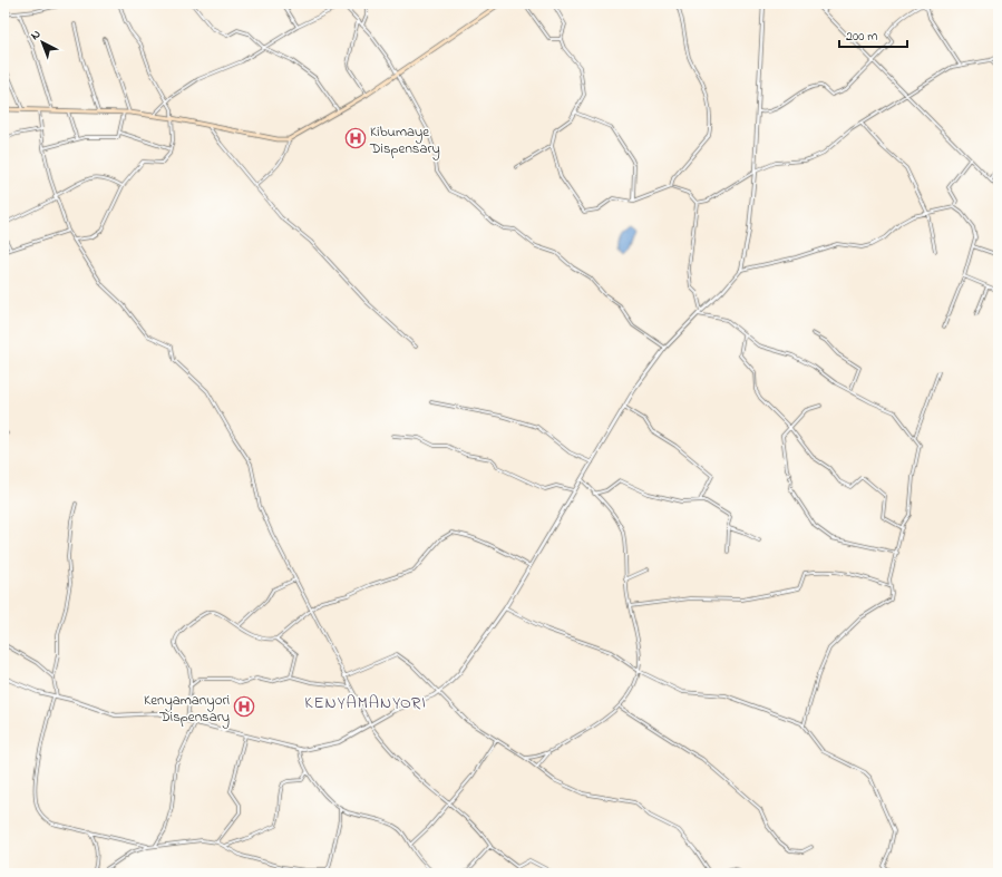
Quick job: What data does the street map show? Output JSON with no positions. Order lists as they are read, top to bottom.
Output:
{
  "districts": ["KENYAMANYORI"],
  "places": {
    "hospital": ["Kibumaye Dispensary", "Kenyamanyori Dispensary"]
  },
  "scale_bar": "200 m",
  "north": "top left"
}
